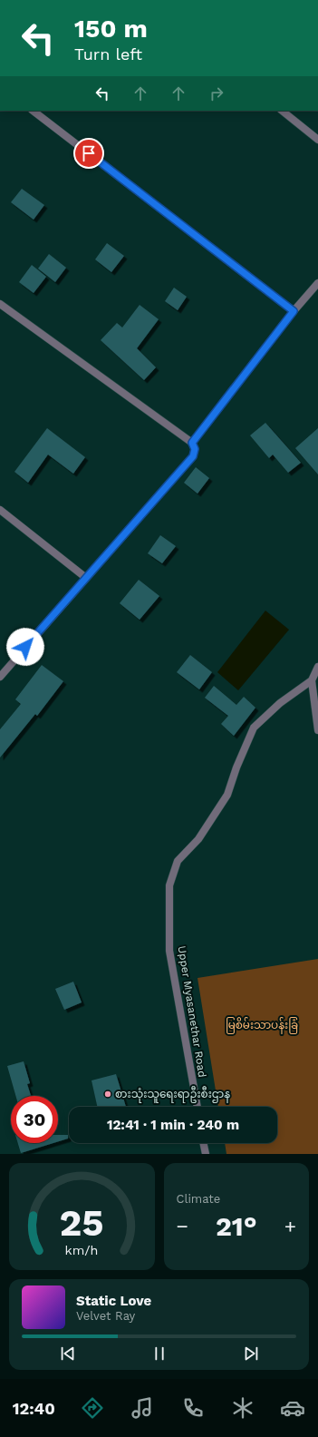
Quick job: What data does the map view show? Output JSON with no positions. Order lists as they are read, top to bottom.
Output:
{
  "streets": {
    "street": ["Upper Myasanethar Road"]
  },
  "parks": ["မြစိမ်းသာပန်းခြံ"],
  "places": ["စားသုံးသူရေးရာဦးစီးဌာန"],
  "page": {
    "turn": ["150 m", "Turn left"],
    "limit": "30",
    "trip": "12:41 · 1 min · 240 m",
    "tile": "Climate",
    "heat": ["−", "21°", "+"],
    "song": ["Static Love", "Velvet Ray"],
    "tabs": "12:40",
    "gauge": ["25", "km/h"]
  }
}
